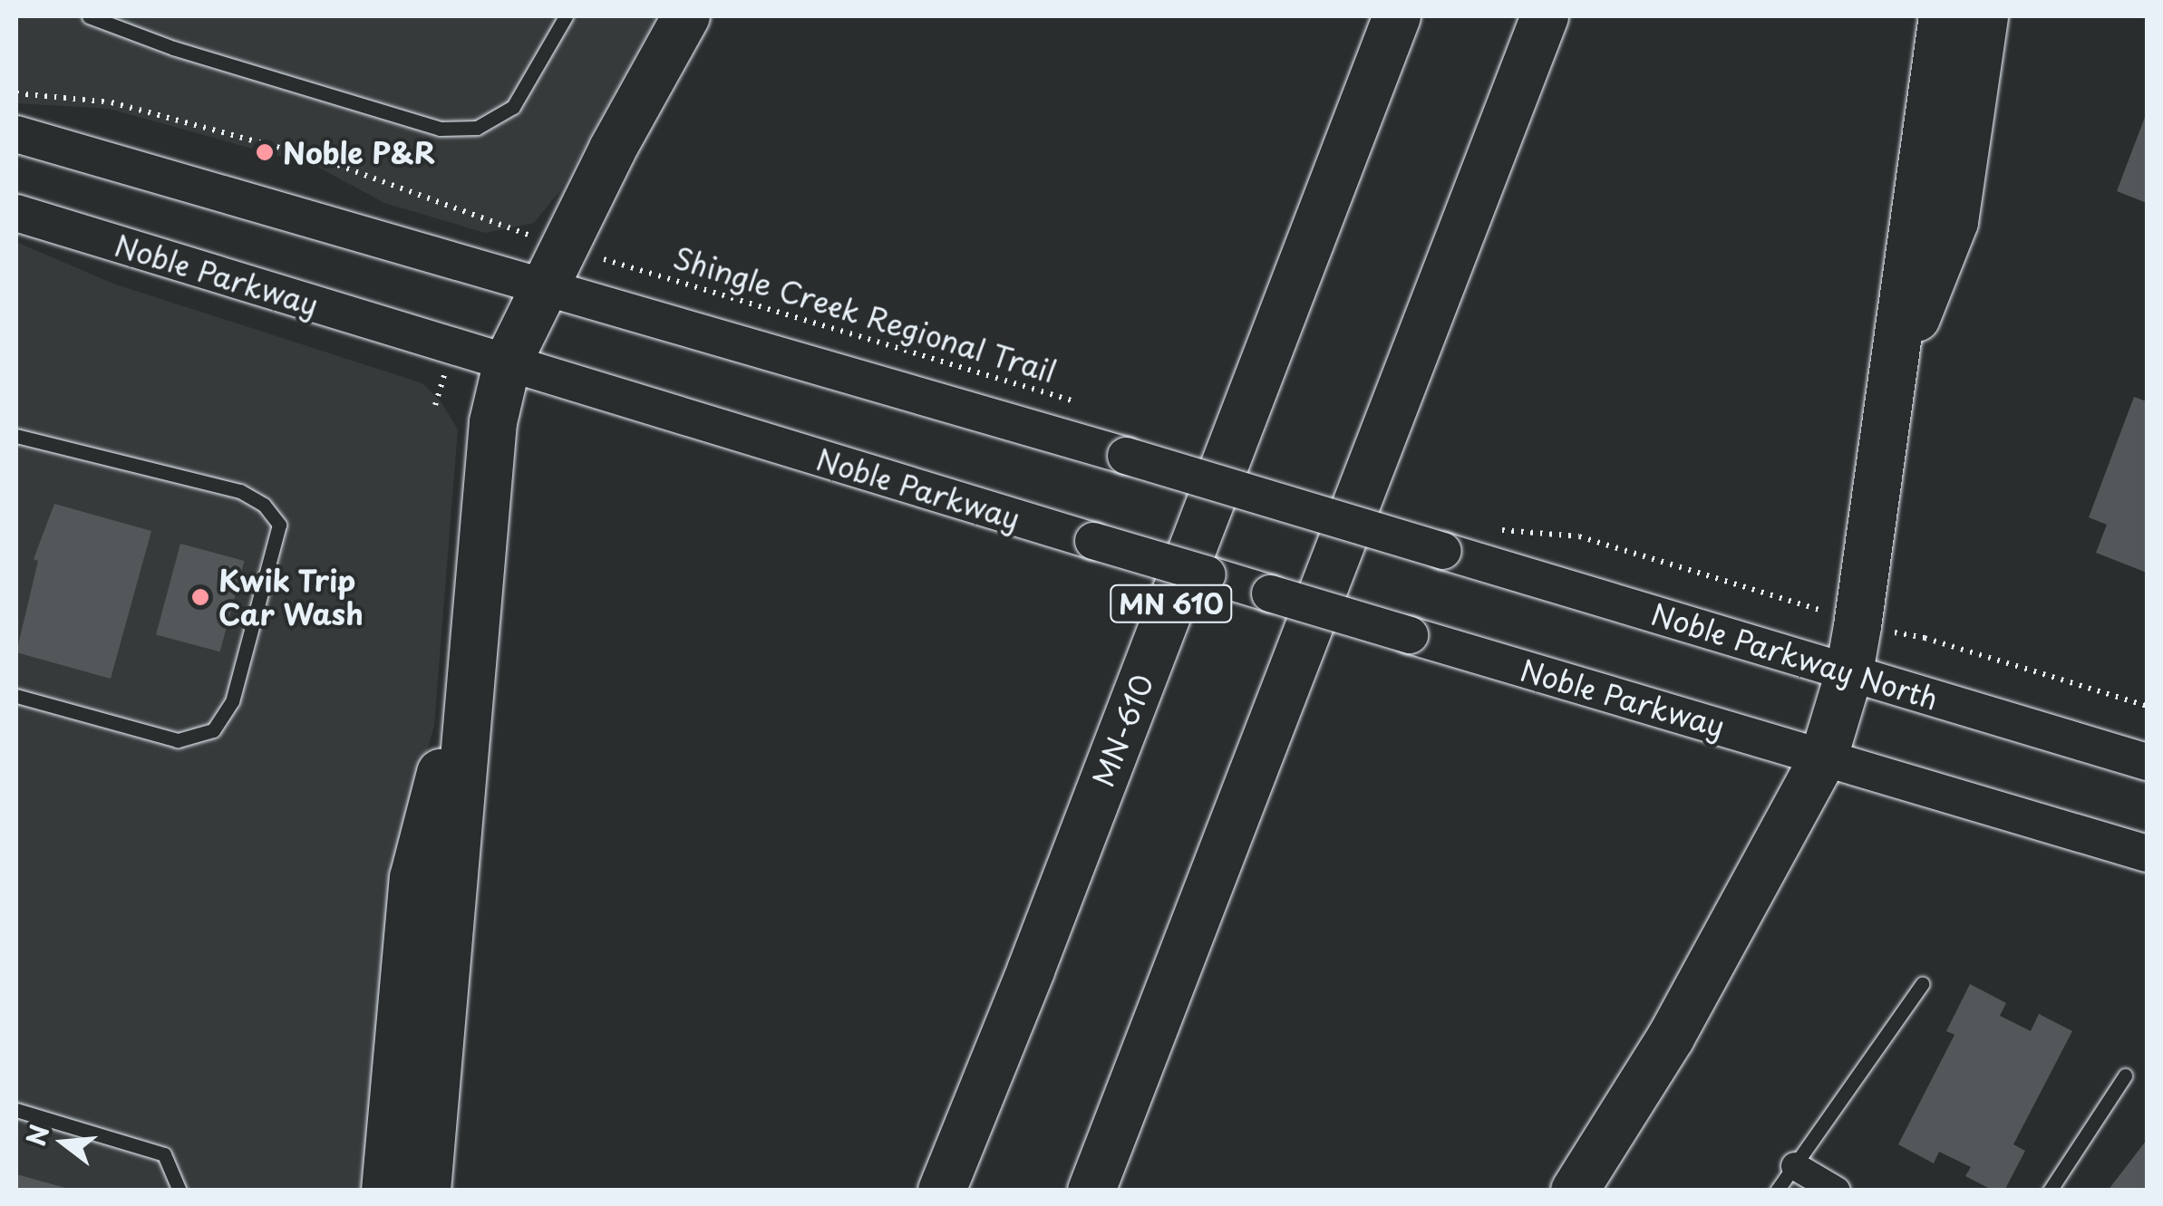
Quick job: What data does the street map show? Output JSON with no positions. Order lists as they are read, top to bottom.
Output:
{
  "streets": {
    "highway": ["MN 610", "MN-610"],
    "main road": ["Noble Parkway", "Noble Parkway North"],
    "path": ["Shingle Creek Regional Trail"]
  },
  "places": ["Noble P&R", "Kwik Trip Car Wash"],
  "north": "left"
}
